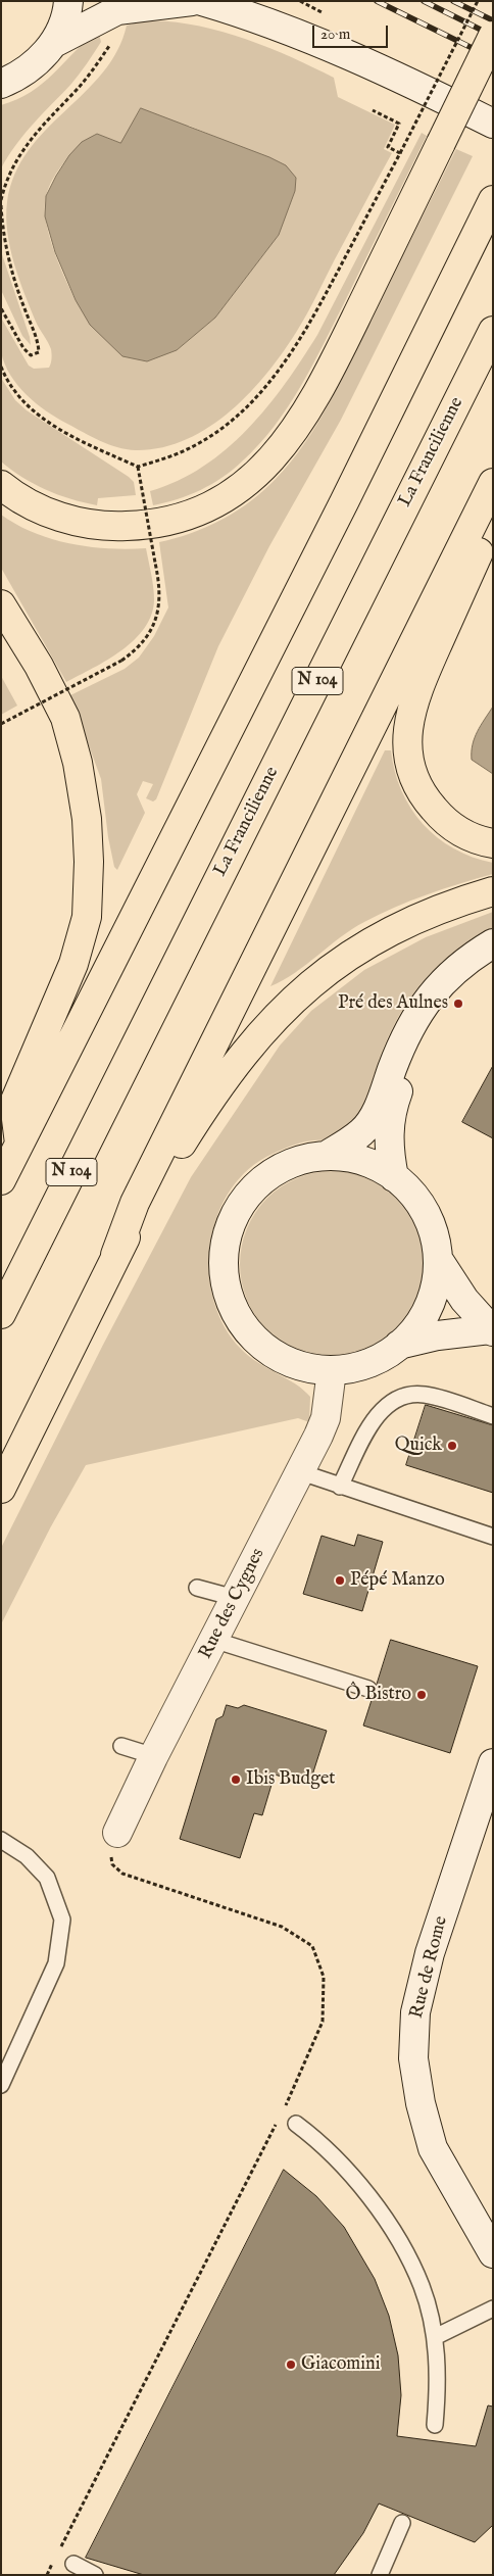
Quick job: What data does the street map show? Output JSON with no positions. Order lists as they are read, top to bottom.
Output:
{
  "streets": {
    "highway": ["La Francilienne", "N 104"],
    "street": ["Rue des Cygnes", "Rue de Rome"]
  },
  "places": [
    "Pré des Aulnes",
    "Quick",
    "Pépé Manzo",
    "Ô Bistro",
    "Ibis Budget",
    "Giacomini"
  ],
  "scale_bar": "20 m"
}
